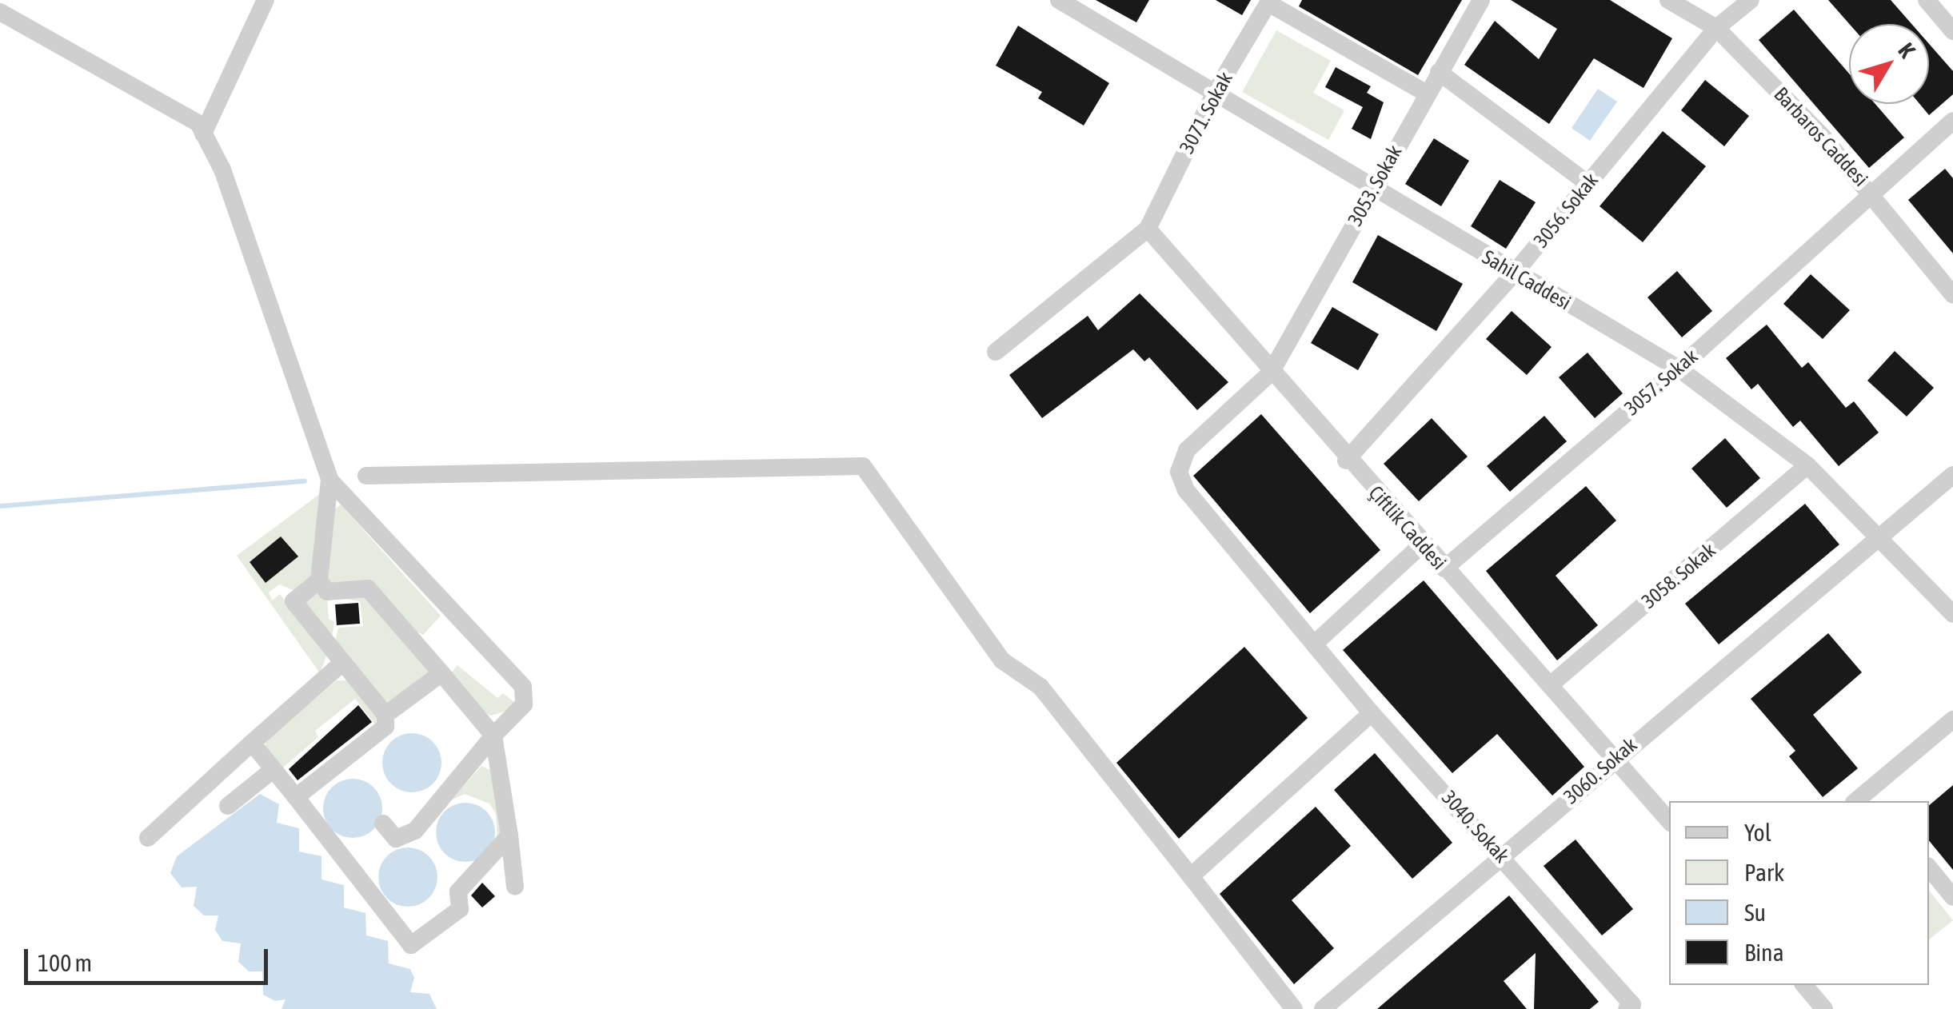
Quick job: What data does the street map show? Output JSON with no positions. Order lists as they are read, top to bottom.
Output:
{
  "streets": {
    "street": [
      "3071. Sokak",
      "Barbaros Caddesi",
      "3053. Sokak",
      "3056. Sokak",
      "Sahil Caddesi",
      "3057. Sokak",
      "Çiftlik Caddesi",
      "3058. Sokak",
      "3060. Sokak",
      "3040. Sokak"
    ]
  },
  "crossings": [
    ["3071. Sokak", "Sahil Caddesi"],
    ["3071. Sokak", "Çiftlik Caddesi"],
    ["Barbaros Caddesi", "3056. Sokak"],
    ["Barbaros Caddesi", "3057. Sokak"],
    ["3053. Sokak", "Sahil Caddesi"],
    ["3053. Sokak", "Çiftlik Caddesi"],
    ["3053. Sokak", "3040. Sokak"],
    ["3056. Sokak", "Sahil Caddesi"],
    ["3056. Sokak", "Çiftlik Caddesi"],
    ["Sahil Caddesi", "3057. Sokak"],
    ["Sahil Caddesi", "3058. Sokak"],
    ["Sahil Caddesi", "3060. Sokak"],
    ["3057. Sokak", "Çiftlik Caddesi"],
    ["Çiftlik Caddesi", "3058. Sokak"],
    ["Çiftlik Caddesi", "3060. Sokak"],
    ["3060. Sokak", "3040. Sokak"]
  ],
  "legend": [
    "Yol",
    "Park",
    "Su",
    "Bina"
  ],
  "scale_bar": "100 m",
  "north": "top right"
}
